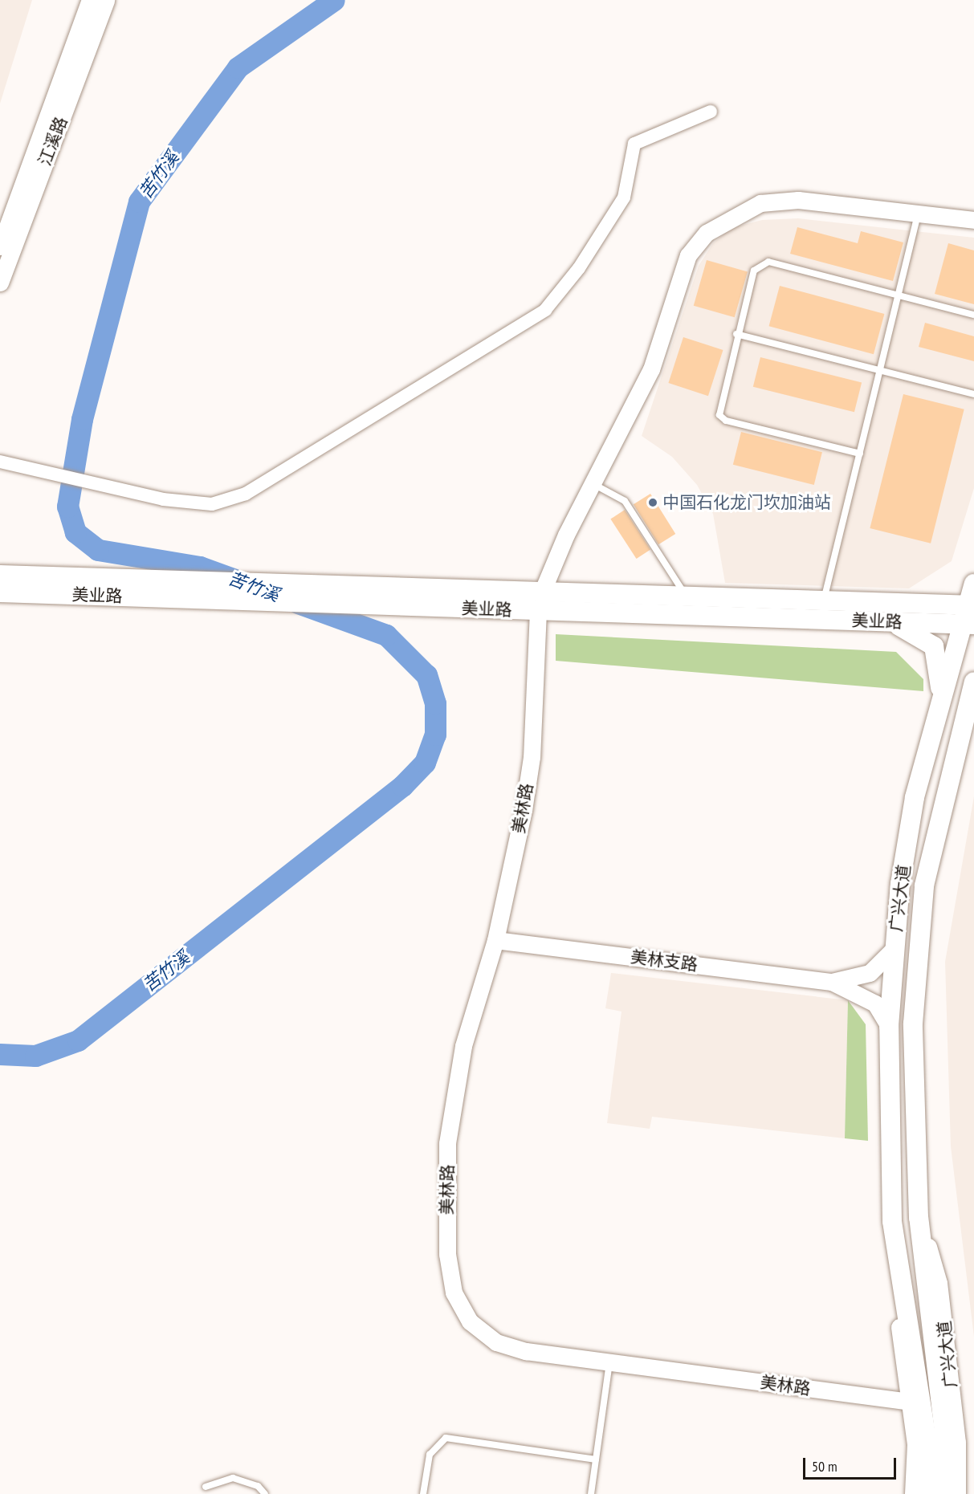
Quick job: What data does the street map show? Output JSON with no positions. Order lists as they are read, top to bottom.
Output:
{
  "streets": {
    "main road": ["美业路", "广兴大道"],
    "street": ["江溪路", "美林路", "美林支路"]
  },
  "crossings": [
    ["美业路", "美林路"],
    ["美业路", "广兴大道"],
    ["美林路", "广兴大道"],
    ["美林路", "美林支路"]
  ],
  "water": ["苦竹溪"],
  "places": ["中国石化龙门坎加油站"],
  "scale_bar": "50 m"
}
